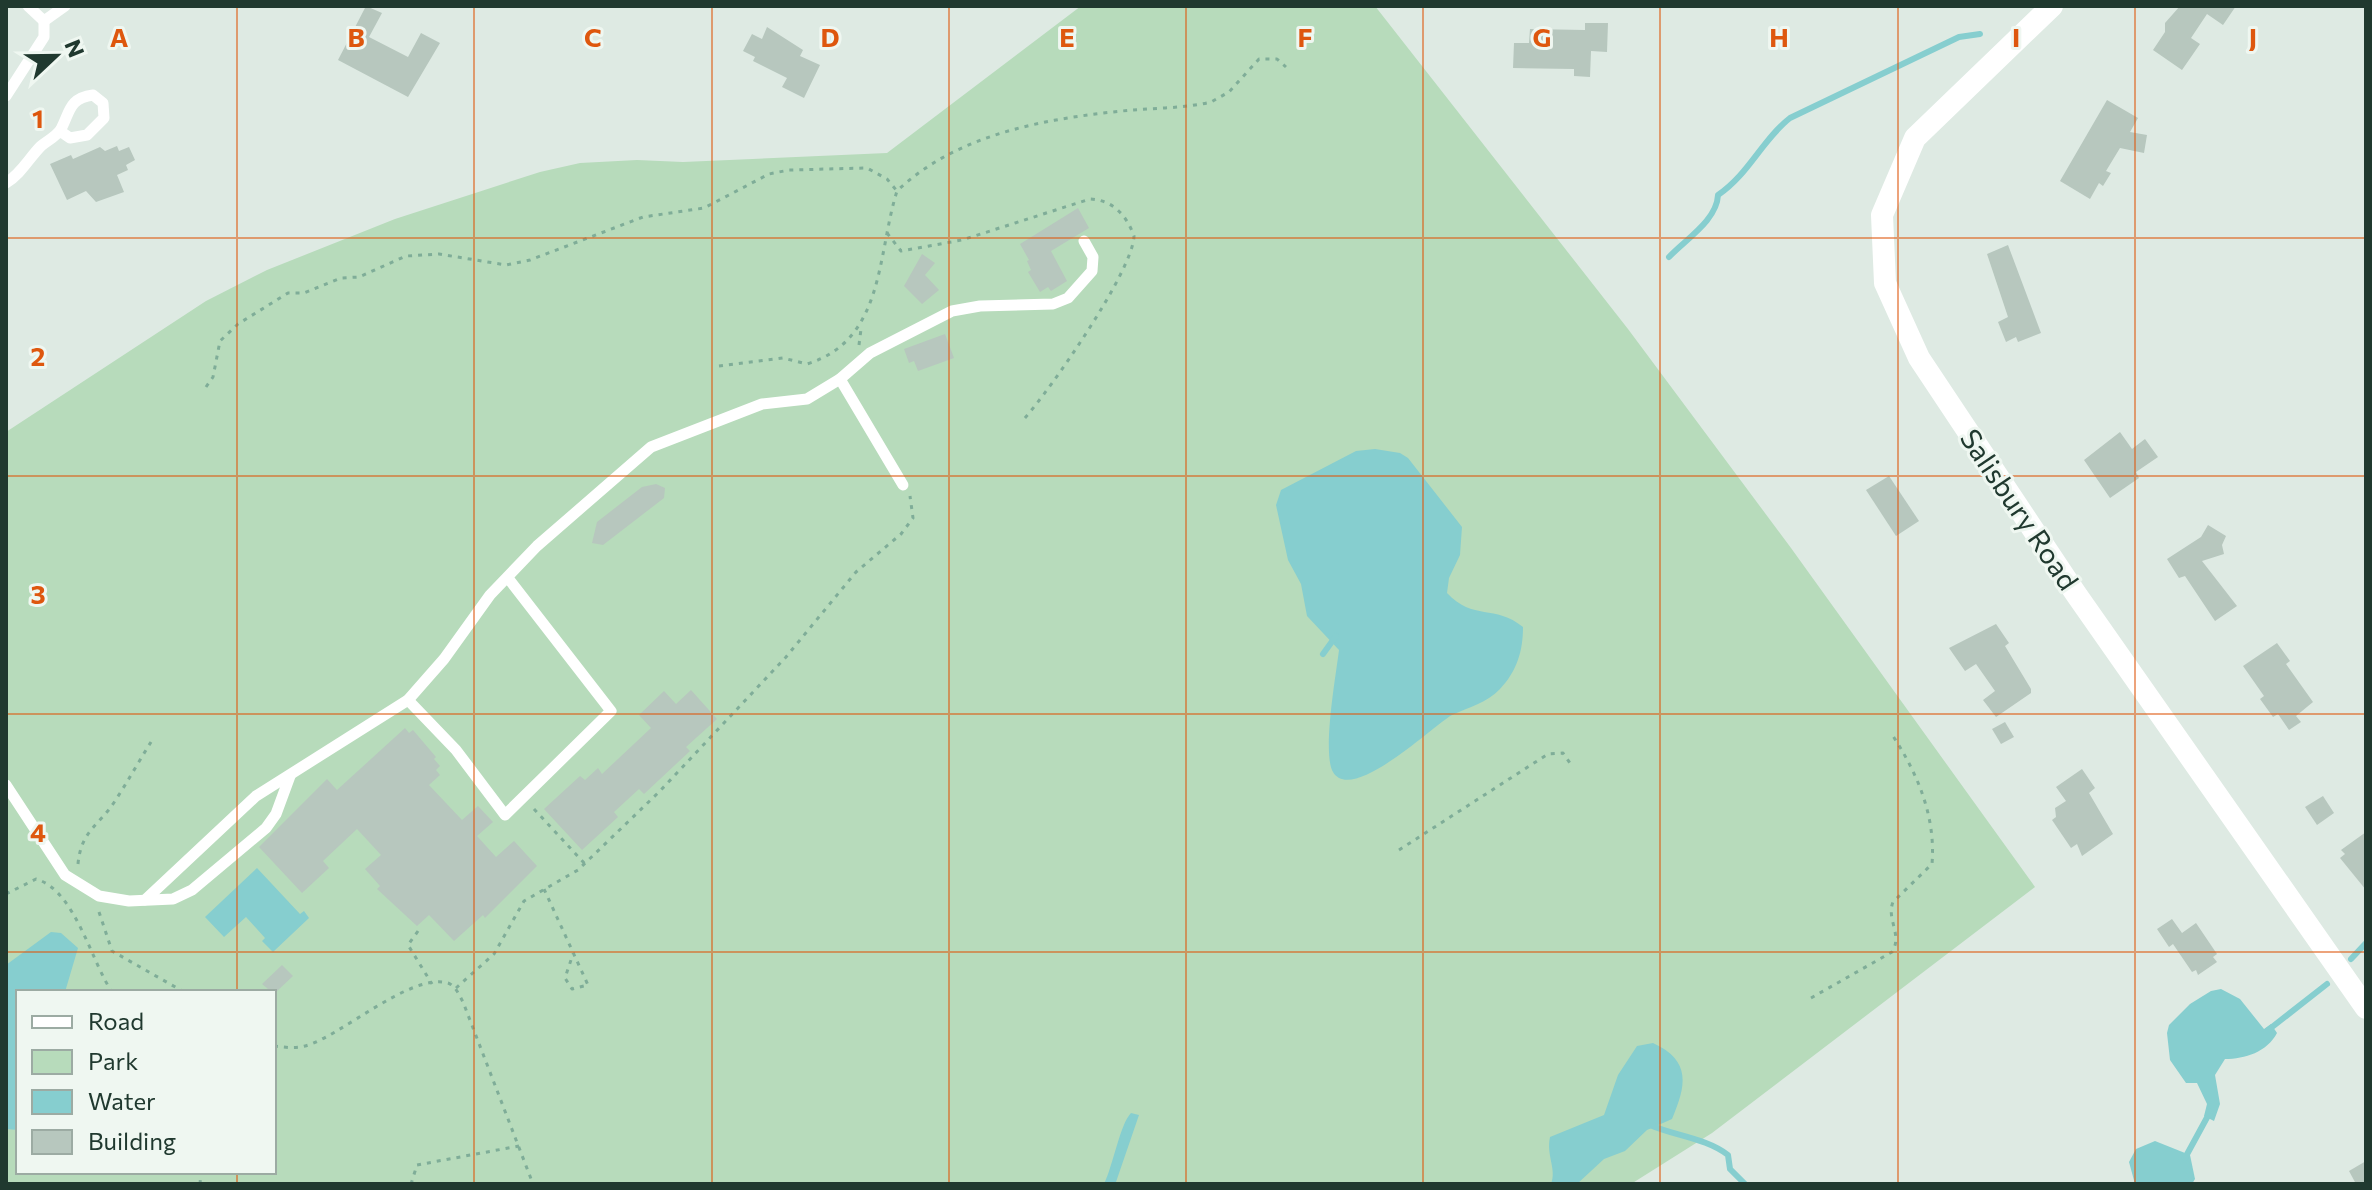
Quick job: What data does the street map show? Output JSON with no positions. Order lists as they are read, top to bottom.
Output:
{
  "streets": {
    "street": ["Salisbury Road"]
  },
  "legend": [
    "Road",
    "Park",
    "Water",
    "Building"
  ],
  "north": "right",
  "grid": {
    "columns": [
      "A",
      "B",
      "C",
      "D",
      "E",
      "F",
      "G",
      "H",
      "I",
      "J"
    ],
    "rows": [
      "1",
      "2",
      "3",
      "4"
    ]
  }
}
